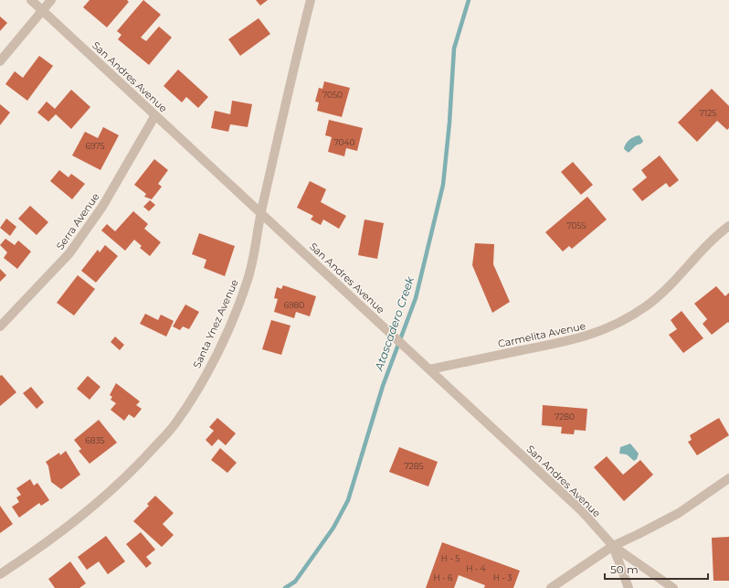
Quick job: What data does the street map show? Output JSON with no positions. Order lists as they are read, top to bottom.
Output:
{
  "streets": {
    "street": [
      "San Andres Avenue",
      "Serra Avenue",
      "Santa Ynez Avenue",
      "Carmelita Avenue"
    ]
  },
  "crossings": [
    ["San Andres Avenue", "Serra Avenue"],
    ["San Andres Avenue", "Santa Ynez Avenue"],
    ["San Andres Avenue", "Carmelita Avenue"]
  ],
  "water": ["Atascadero Creek"],
  "house_numbers": [
    "7050",
    "7125",
    "7040",
    "6975",
    "7055",
    "6980",
    "7280",
    "6835",
    "7285",
    "H - 5",
    "H - 4",
    "H - 6",
    "H - 3"
  ],
  "scale_bar": "50 m"
}
